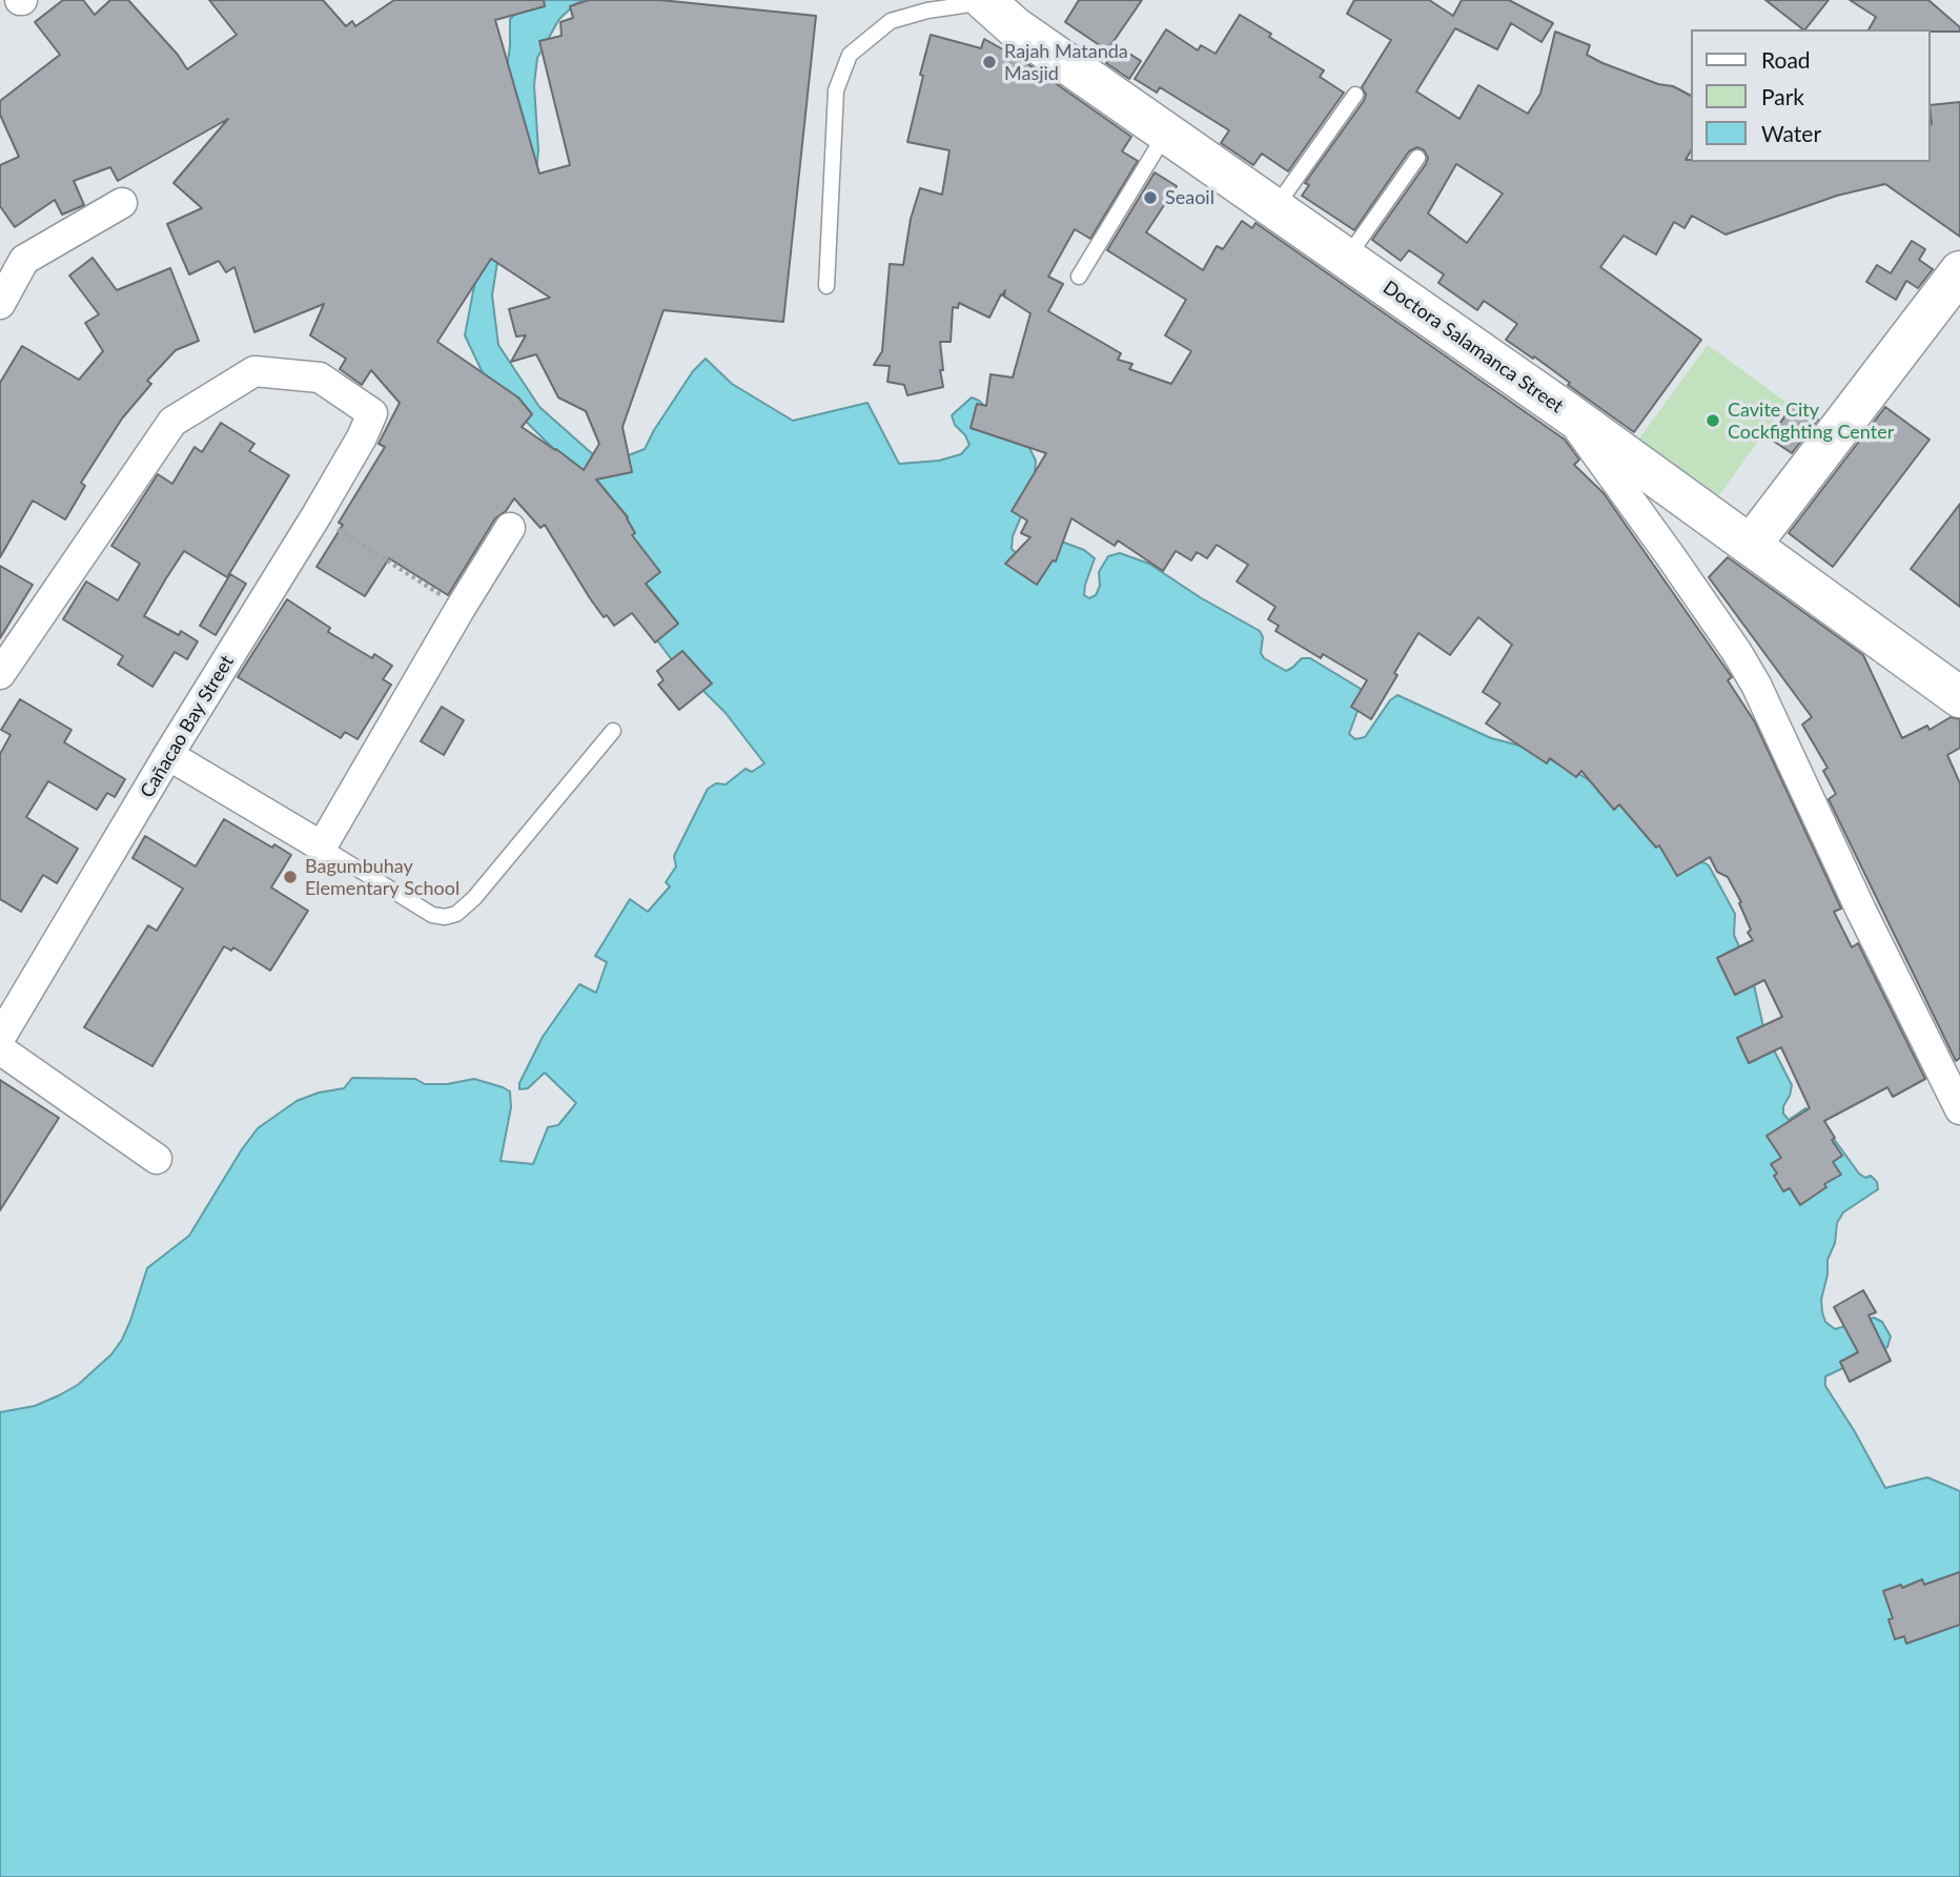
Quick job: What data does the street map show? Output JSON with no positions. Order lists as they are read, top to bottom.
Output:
{
  "streets": {
    "main road": ["Doctora Salamanca Street"],
    "street": ["Cañacao Bay Street"]
  },
  "places": [
    "Rajah Matanda Masjid",
    "Seaoil",
    "Cavite City Cockfighting Center",
    "Bagumbuhay Elementary School"
  ],
  "legend": ["Road", "Park", "Water"]
}
